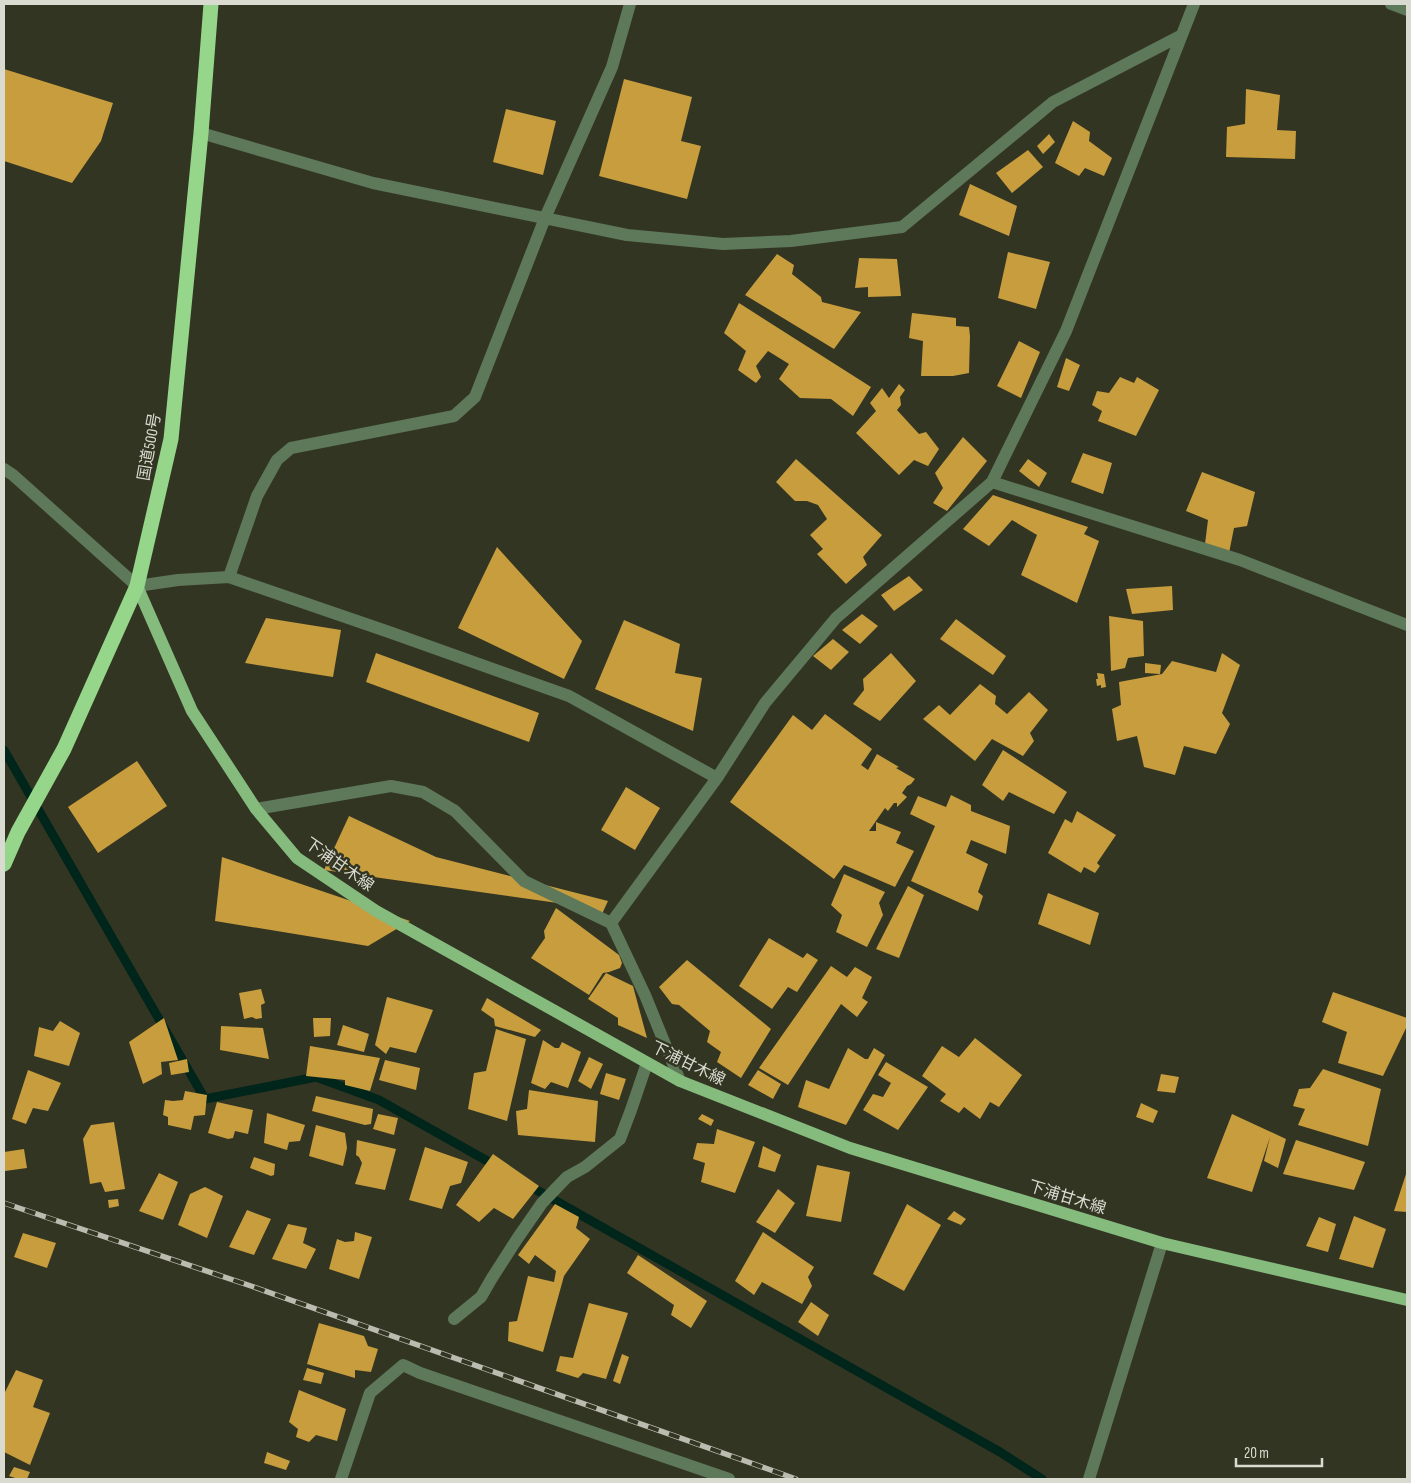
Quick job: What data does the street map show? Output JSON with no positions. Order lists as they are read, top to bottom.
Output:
{
  "streets": {
    "highway": ["国道500号"],
    "main road": ["下浦甘木線"]
  },
  "crossings": [
    ["国道500号", "下浦甘木線"]
  ],
  "scale_bar": "20 m"
}
